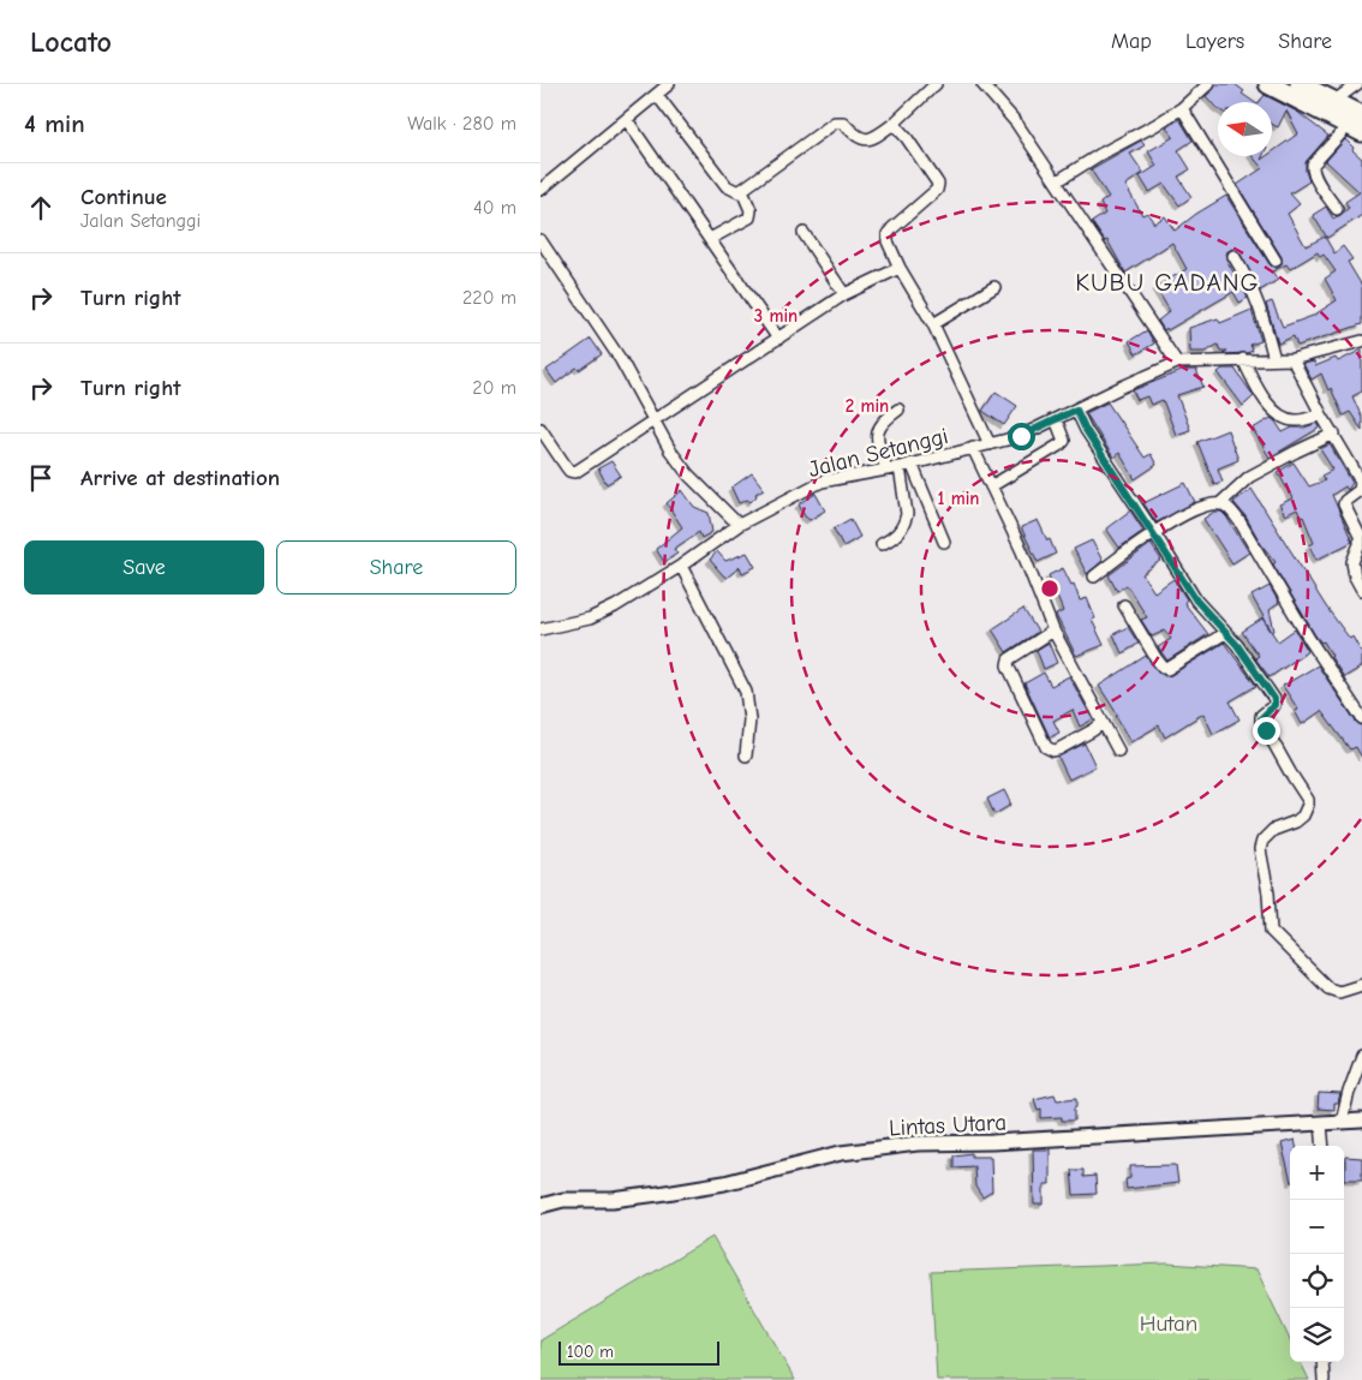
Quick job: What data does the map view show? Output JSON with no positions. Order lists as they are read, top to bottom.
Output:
{
  "streets": {
    "street": ["Jalan Setanggi", "Lintas Utara"]
  },
  "districts": ["KUBU GADANG"],
  "parks": ["Hutan"],
  "scale_bar": "100 m",
  "north": "left",
  "page": {
    "header": "Locato",
    "nav": ["Map", "Layers", "Share"],
    "heading": ["4 min", "Walk · 280 m"],
    "list": [
      ["Continue", "Jalan Setanggi", "40 m"],
      ["Turn right", "220 m"],
      ["Turn right", "20 m"],
      "Arrive at destination"
    ],
    "buttons": ["Save", "Share"],
    "map_buttons": ["+", "−"],
    "scale": "100 m"
  },
  "rings": ["3 min", "2 min", "1 min"]
}
